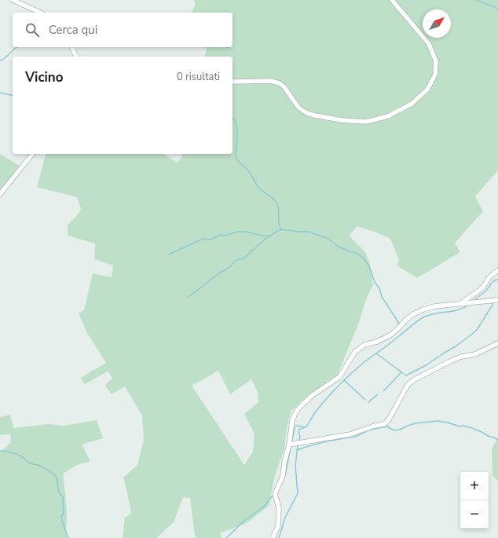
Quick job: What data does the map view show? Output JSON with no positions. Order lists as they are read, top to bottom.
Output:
{
  "north": "top right",
  "page": {
    "search": "Cerca qui",
    "heading": ["Vicino", "0 risultati"],
    "map_buttons": ["+", "−"]
  }
}
